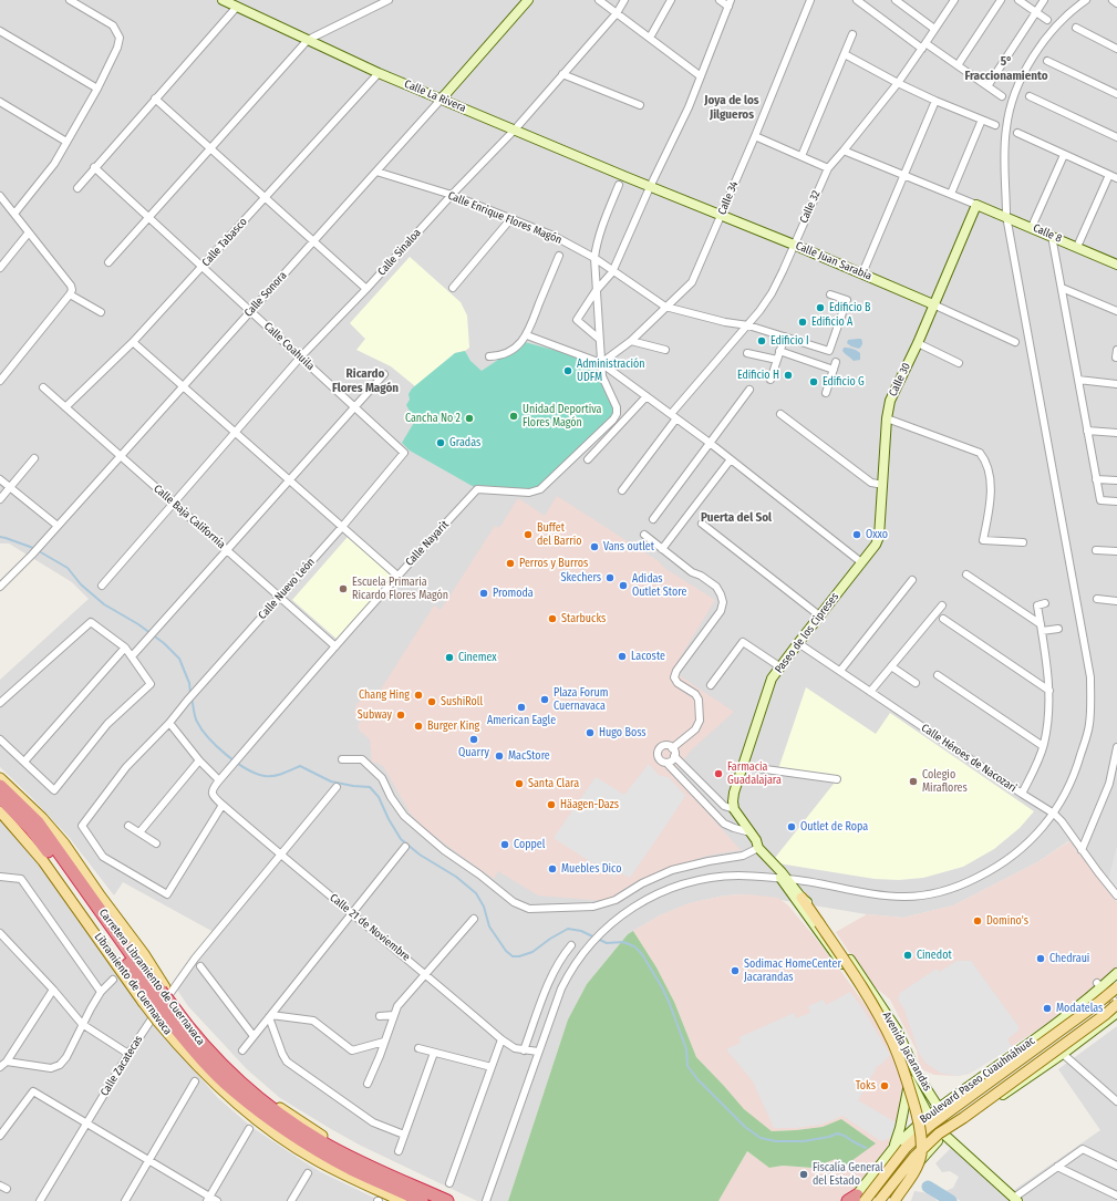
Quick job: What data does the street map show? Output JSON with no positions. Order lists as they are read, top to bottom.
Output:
{
  "streets": {
    "highway": ["Carretera Libramiento de Cuernavaca"],
    "main road": ["Libramiento de Cuernavaca", "Boulevard Paseo Cuauhnáhuac"],
    "street": [
      "Calle La Rivera",
      "Calle 34",
      "Calle 32",
      "Calle Enrique Flores Magón",
      "Calle 8",
      "Calle Tabasco",
      "Calle Sinaloa",
      "Calle Juan Sarabia",
      "Calle Sonora",
      "Calle Coahuila",
      "Calle 30",
      "Calle Baja California",
      "Calle Nayarit",
      "Calle Nuevo León",
      "Paseo de los Cipreses",
      "Calle Héroes de Nacozari",
      "Calle 21 de Noviembre",
      "Avenida Jacarandas",
      "Calle Zacatecas"
    ]
  },
  "crossings": [
    ["Calle La Rivera", "Calle Tabasco"],
    ["Calle La Rivera", "Calle Sinaloa"],
    ["Calle La Rivera", "Calle Juan Sarabia"],
    ["Calle La Rivera", "Calle Sonora"],
    ["Calle 34", "Calle Enrique Flores Magón"],
    ["Calle 34", "Calle Juan Sarabia"],
    ["Calle 34", "Calle Nayarit"],
    ["Calle 32", "Calle Enrique Flores Magón"],
    ["Calle 32", "Calle Juan Sarabia"],
    ["Calle Enrique Flores Magón", "Calle Sinaloa"],
    ["Calle Enrique Flores Magón", "Calle Sonora"],
    ["Calle 8", "Calle 30"],
    ["Calle Tabasco", "Calle Coahuila"],
    ["Calle Tabasco", "Calle Baja California"],
    ["Calle Sinaloa", "Calle Coahuila"],
    ["Calle Sinaloa", "Calle Baja California"],
    ["Calle Juan Sarabia", "Calle 30"],
    ["Calle Sonora", "Calle Coahuila"],
    ["Calle Sonora", "Calle Baja California"],
    ["Calle Coahuila", "Calle Nuevo León"],
    ["Calle 30", "Paseo de los Cipreses"],
    ["Calle Baja California", "Calle Nayarit"],
    ["Calle Baja California", "Calle Nuevo León"],
    ["Calle Nayarit", "Calle 21 de Noviembre"],
    ["Calle Nuevo León", "Calle 21 de Noviembre"],
    ["Paseo de los Cipreses", "Calle Héroes de Nacozari"],
    ["Paseo de los Cipreses", "Avenida Jacarandas"],
    ["Calle 21 de Noviembre", "Calle Zacatecas"],
    ["Carretera Libramiento de Cuernavaca", "Libramiento de Cuernavaca"],
    ["Avenida Jacarandas", "Boulevard Paseo Cuauhnáhuac"]
  ],
  "districts": [
    "5° Fraccionamiento",
    "Joya de los Jilgueros",
    "Ricardo Flores Magón",
    "Puerta del Sol"
  ],
  "places": [
    "Edificio B",
    "Edificio A",
    "Edificio I",
    "Administración UDFM",
    "Edificio H",
    "Edificio G",
    "Unidad Deportiva Flores Magón",
    "Cancha No 2",
    "Gradas",
    "Buffet del Barrio",
    "Oxxo",
    "Vans outlet",
    "Perros y Burros",
    "Skechers",
    "Adidas Outlet Store",
    "Escuela Primaria Ricardo Flores Magón",
    "Promoda",
    "Starbucks",
    "Lacoste",
    "Cinemex",
    "Chang Hing",
    "Plaza Forum Cuernavaca",
    "SushiRoll",
    "American Eagle",
    "Subway",
    "Burger King",
    "Hugo Boss",
    "Quarry",
    "MacStore",
    "Farmacia Guadalajara",
    "Colegio Miraflores",
    "Santa Clara",
    "Häagen-Dazs",
    "Outlet de Ropa",
    "Coppel",
    "Muebles Dico",
    "Domino's",
    "Cinedot",
    "Chedraui",
    "Sodimac HomeCenter Jacarandas",
    "Modatelas",
    "Toks",
    "Fiscalía General del Estado"
  ]
}
